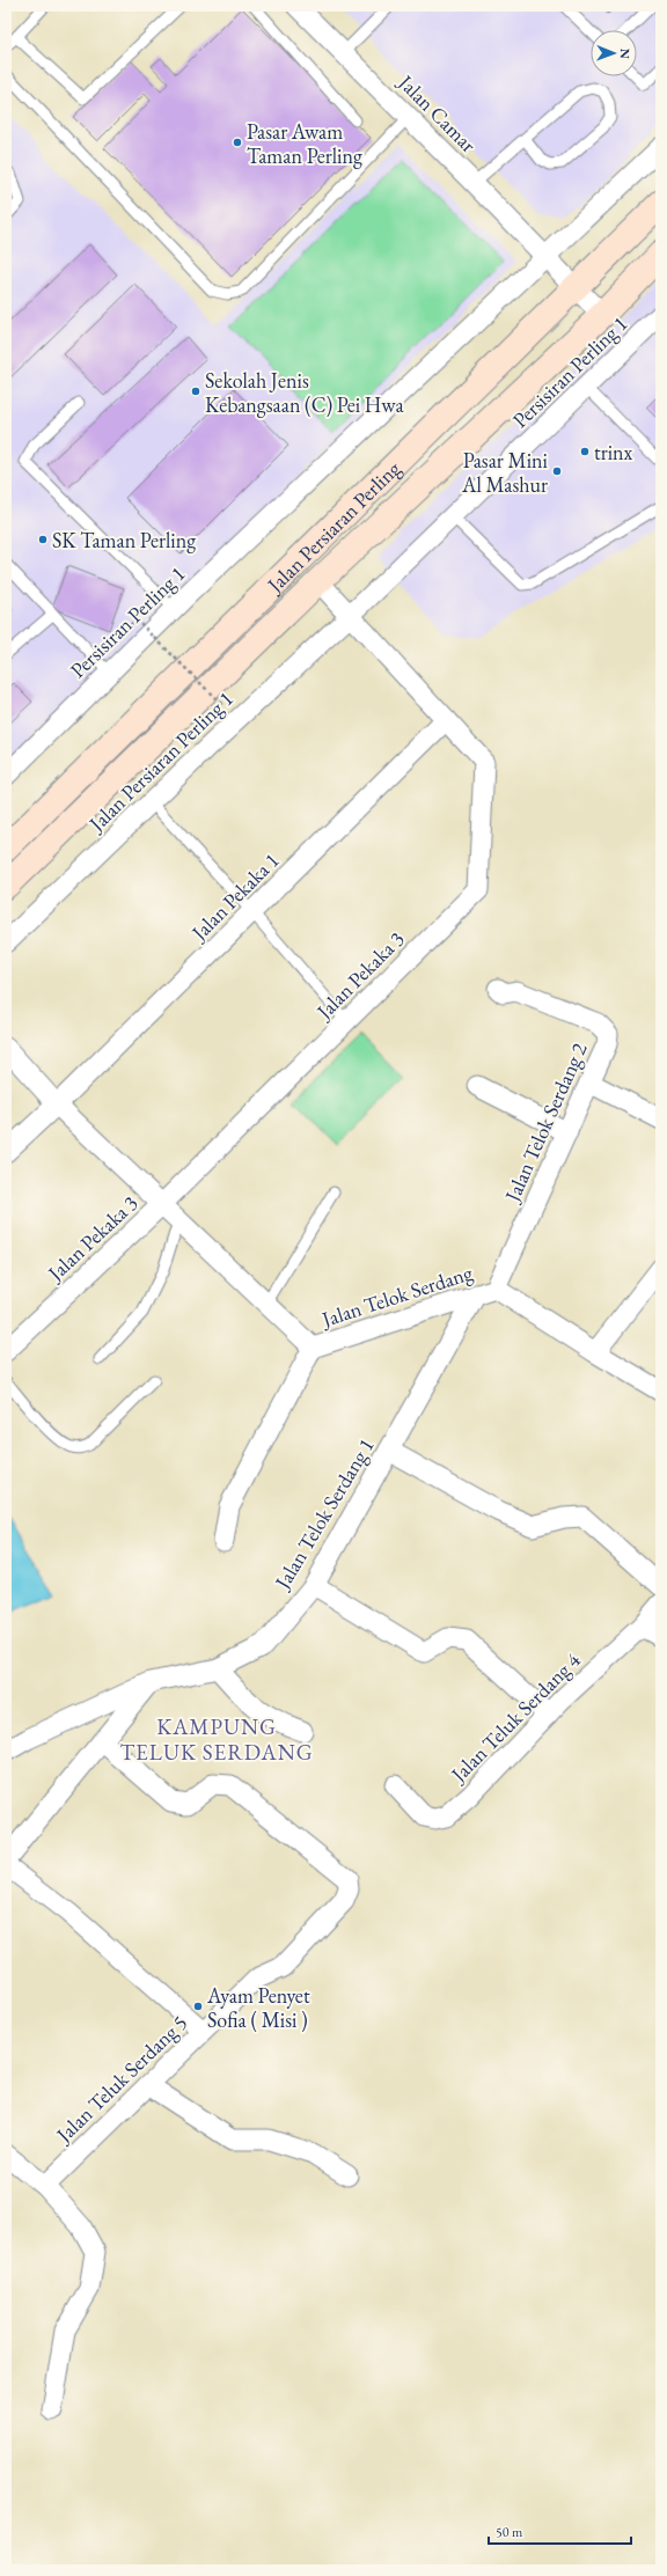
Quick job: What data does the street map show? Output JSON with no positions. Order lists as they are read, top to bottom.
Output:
{
  "streets": {
    "main road": ["Jalan Persiaran Perling"],
    "street": [
      "Jalan Camar",
      "Persisiran Perling 1",
      "Jalan Persiaran Perling 1",
      "Jalan Pekaka 1",
      "Jalan Pekaka 3",
      "Jalan Telok Serdang 2",
      "Jalan Telok Serdang",
      "Jalan Telok Serdang 1",
      "Jalan Teluk Serdang 4",
      "Jalan Teluk Serdang 5"
    ]
  },
  "crossings": [
    ["Jalan Camar", "Persisiran Perling 1"],
    ["Jalan Camar", "Jalan Persiaran Perling"],
    ["Persisiran Perling 1", "Jalan Persiaran Perling 1"],
    ["Persisiran Perling 1", "Jalan Pekaka 3"],
    ["Jalan Persiaran Perling", "Jalan Pekaka 3"],
    ["Jalan Persiaran Perling 1", "Jalan Pekaka 3"],
    ["Jalan Pekaka 1", "Jalan Pekaka 3"],
    ["Jalan Telok Serdang 2", "Jalan Telok Serdang"],
    ["Jalan Telok Serdang", "Jalan Telok Serdang 1"]
  ],
  "districts": ["KAMPUNG TELUK SERDANG"],
  "places": [
    "Pasar Awam Taman Perling",
    "Sekolah Jenis Kebangsaan (C) Pei Hwa",
    "trinx",
    "Pasar Mini Al Mashur",
    "SK Taman Perling",
    "Ayam Penyet Sofia ( Misi )"
  ],
  "scale_bar": "50 m",
  "north": "right"
}
